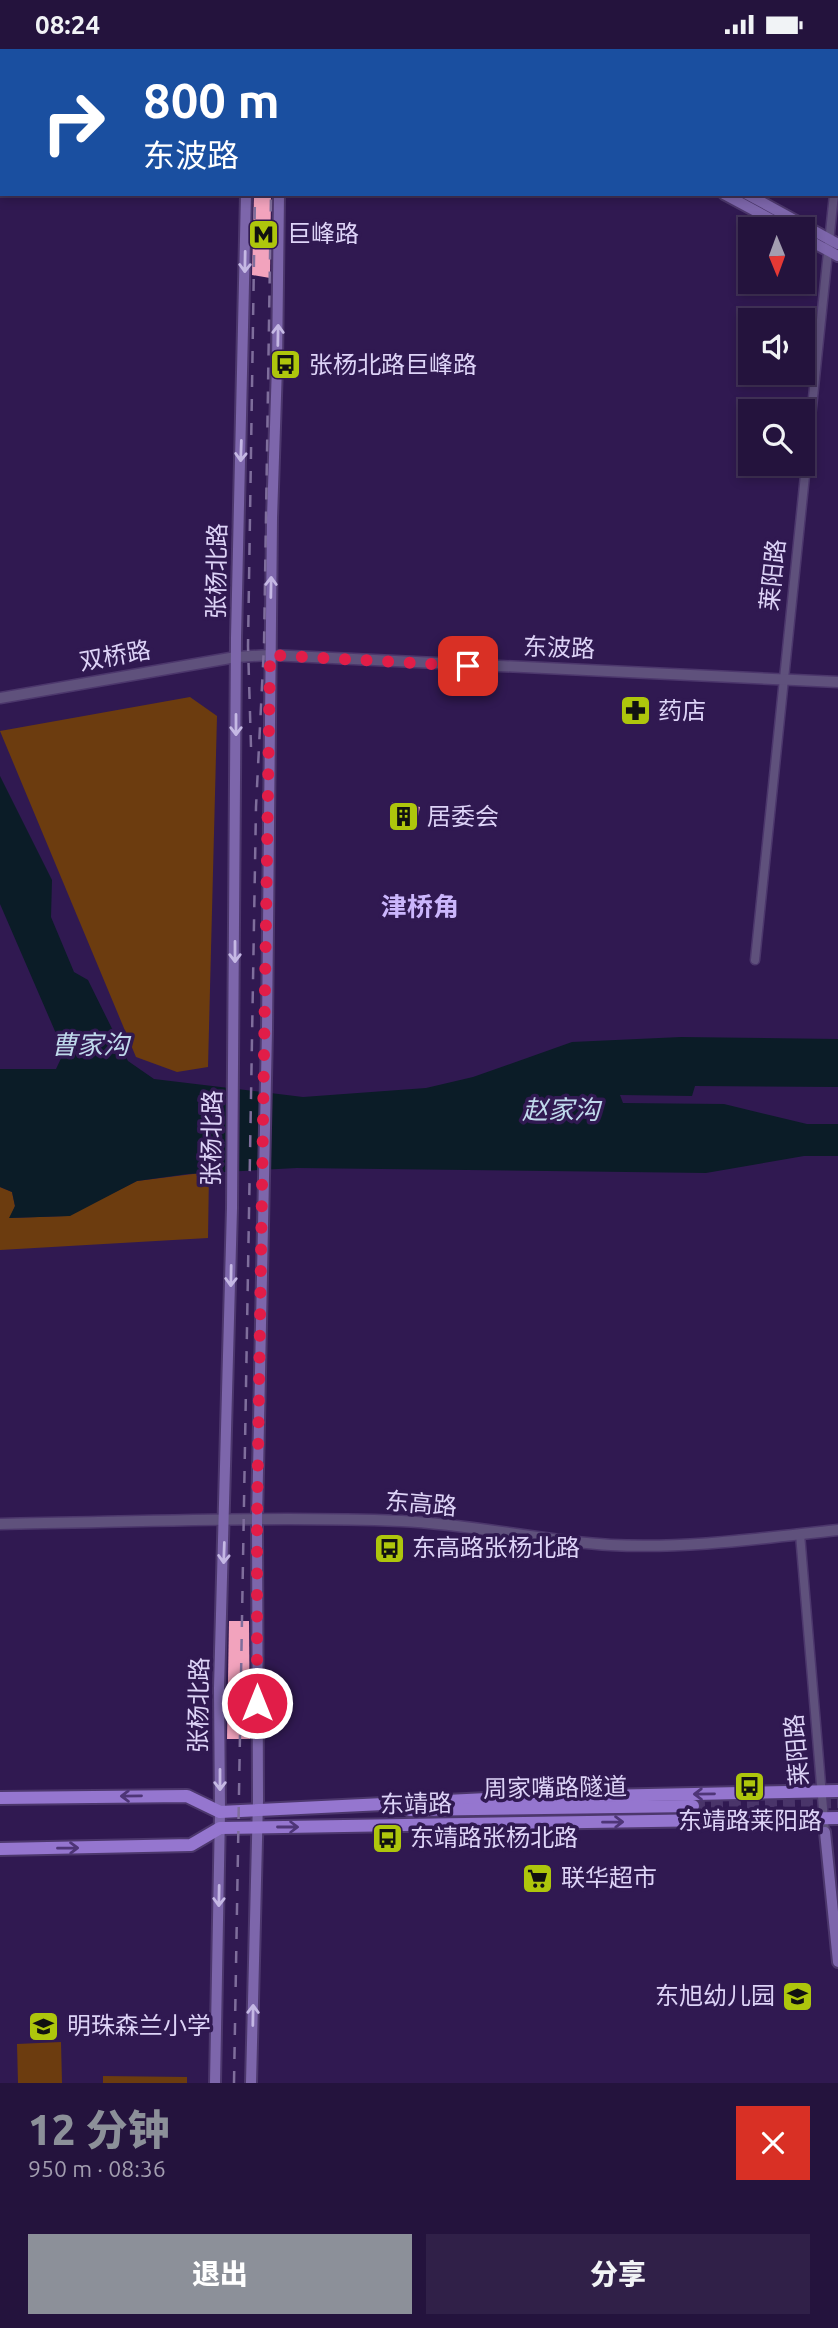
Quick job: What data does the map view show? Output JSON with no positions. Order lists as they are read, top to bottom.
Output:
{
  "streets": {
    "main road": [
      "张杨北路",
      "莱阳路",
      "周家嘴路隧道",
      "东靖路"
    ],
    "street": ["东波路", "双桥路", "东高路"]
  },
  "crossings": [
    ["张杨北路", "东波路"],
    ["张杨北路", "双桥路"],
    ["张杨北路", "东高路"],
    ["张杨北路", "东靖路"],
    ["莱阳路", "东波路"],
    ["莱阳路", "东高路"],
    ["莱阳路", "东靖路"],
    ["东波路", "双桥路"],
    ["周家嘴路隧道", "东靖路"]
  ],
  "districts": ["津桥角"],
  "water": ["曹家沟", "赵家沟"],
  "places": {
    "metro station": ["巨峰路"],
    "bus stop": [
      "张杨北路巨峰路",
      "东高路张杨北路",
      "东靖路莱阳路",
      "东靖路张杨北路"
    ],
    "pharmacy": ["药店"],
    "building": ["居委会"],
    "supermarket": ["联华超市"],
    "school or university": ["东旭幼儿园", "明珠森兰小学"]
  },
  "north": "bottom",
  "page": {
    "status": "08:24",
    "turn": ["800 m", "东波路"],
    "heading": ["12 分钟", "950 m · 08:36"],
    "buttons": ["退出", "分享"]
  }
}
